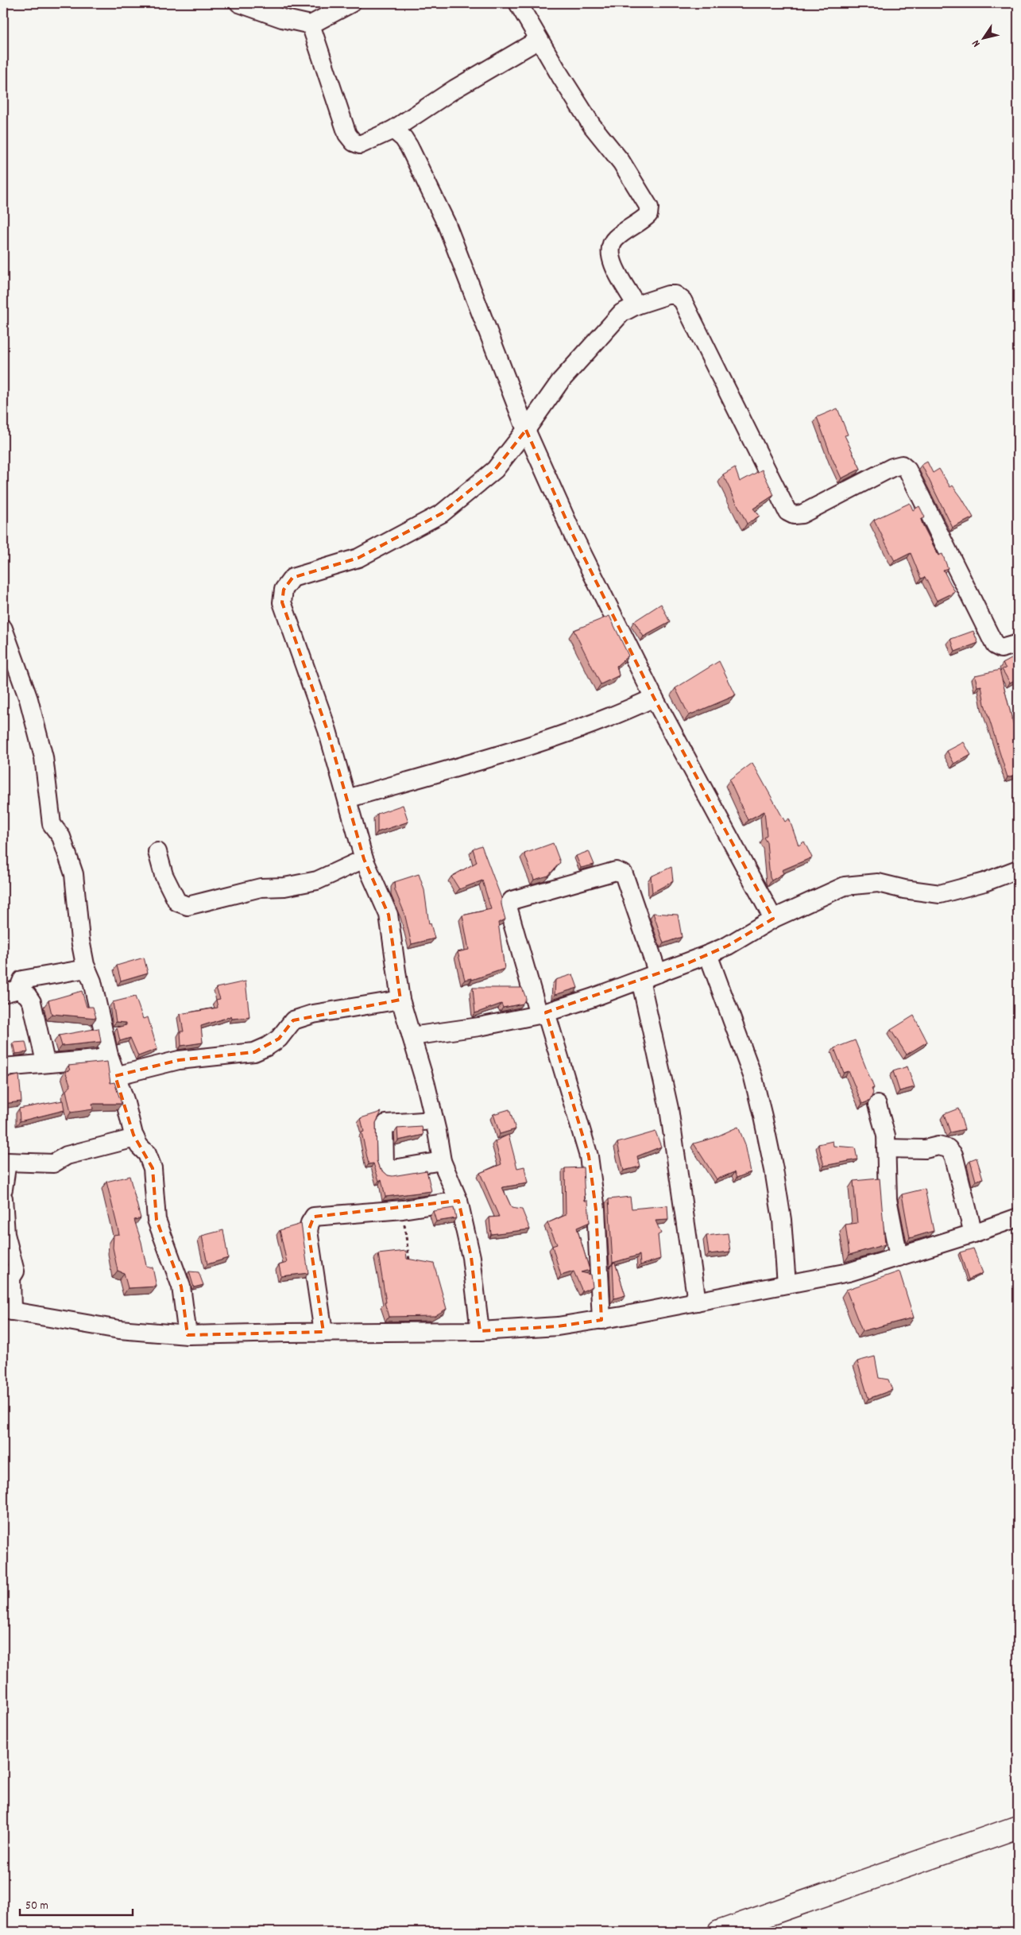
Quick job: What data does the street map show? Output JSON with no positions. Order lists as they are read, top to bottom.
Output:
{
  "scale_bar": "50 m",
  "north": "bottom left"
}
